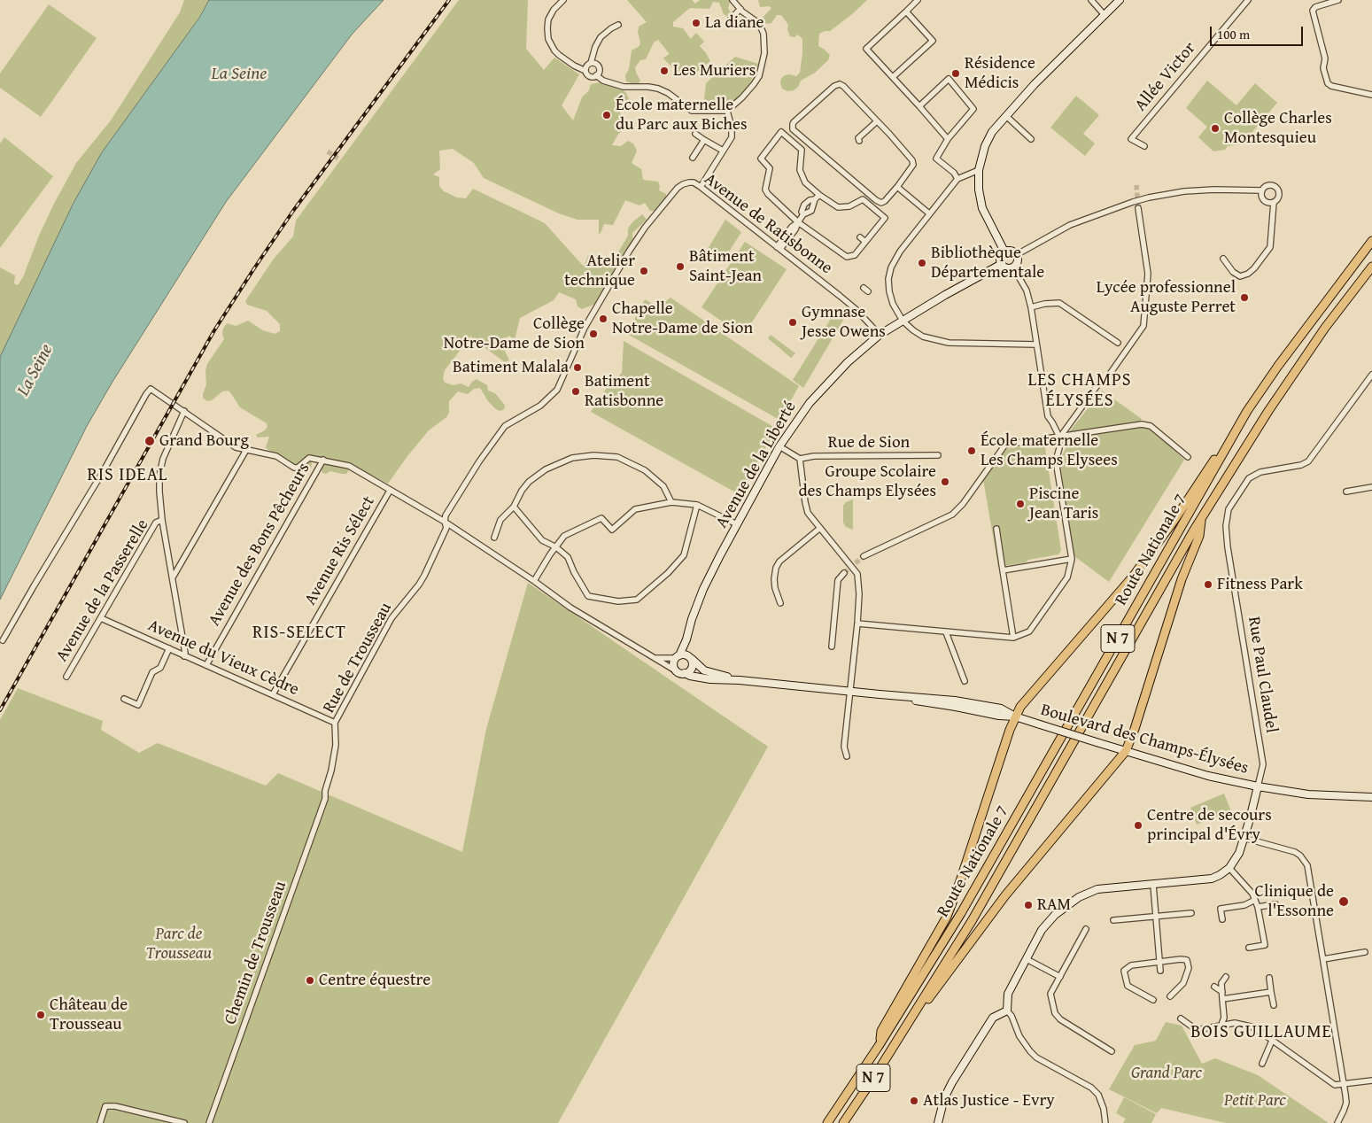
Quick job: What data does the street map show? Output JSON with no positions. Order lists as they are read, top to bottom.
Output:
{
  "streets": {
    "main road": ["Route Nationale 7", "N 7"],
    "street": [
      "Allée Victor",
      "Avenue de Ratisbonne",
      "Rue de Sion",
      "Avenue de la Liberté",
      "Avenue des Bons Pêcheurs",
      "Avenue Ris Sélect",
      "Avenue de la Passerelle",
      "Avenue du Vieux Cèdre",
      "Rue de Trousseau",
      "Rue Paul Claudel",
      "Boulevard des Champs-Élysées",
      "Chemin de Trousseau"
    ]
  },
  "crossings": [
    ["Avenue de Ratisbonne", "Avenue de la Liberté"],
    ["Avenue de Ratisbonne", "Rue de Trousseau"],
    ["Avenue de la Liberté", "Boulevard des Champs-Élysées"],
    ["Avenue des Bons Pêcheurs", "Avenue du Vieux Cèdre"],
    ["Route Nationale 7", "N 7"],
    ["Avenue Ris Sélect", "Avenue du Vieux Cèdre"],
    ["Avenue de la Passerelle", "Avenue du Vieux Cèdre"],
    ["Avenue du Vieux Cèdre", "Rue de Trousseau"],
    ["Rue de Trousseau", "Chemin de Trousseau"],
    ["Rue Paul Claudel", "Boulevard des Champs-Élysées"]
  ],
  "districts": [
    "LES CHAMPS ÉLYSÉES",
    "RIS IDEAL",
    "RIS-SELECT",
    "BOIS GUILLAUME"
  ],
  "water": ["La Seine"],
  "parks": ["Parc de Trousseau", "Grand Parc", "Petit Parc"],
  "places": [
    "La diane",
    "Les Muriers",
    "Résidence Médicis",
    "École maternelle du Parc aux Biches",
    "Collège Charles Montesquieu",
    "Bibliothèque Départementale",
    "Bâtiment Saint-Jean",
    "Atelier technique",
    "Lycée professionnel Auguste Perret",
    "Chapelle Notre-Dame de Sion",
    "Gymnase Jesse Owens",
    "Collège Notre-Dame de Sion",
    "Batiment Malala",
    "Batiment Ratisbonne",
    "Grand Bourg",
    "École maternelle Les Champs Elysees",
    "Groupe Scolaire des Champs Elysées",
    "Piscine Jean Taris",
    "Fitness Park",
    "Centre de secours principal d'Évry",
    "Clinique de l'Essonne",
    "RAM",
    "Centre équestre",
    "Château de Trousseau",
    "Atlas Justice - Evry"
  ],
  "scale_bar": "100 m"
}
